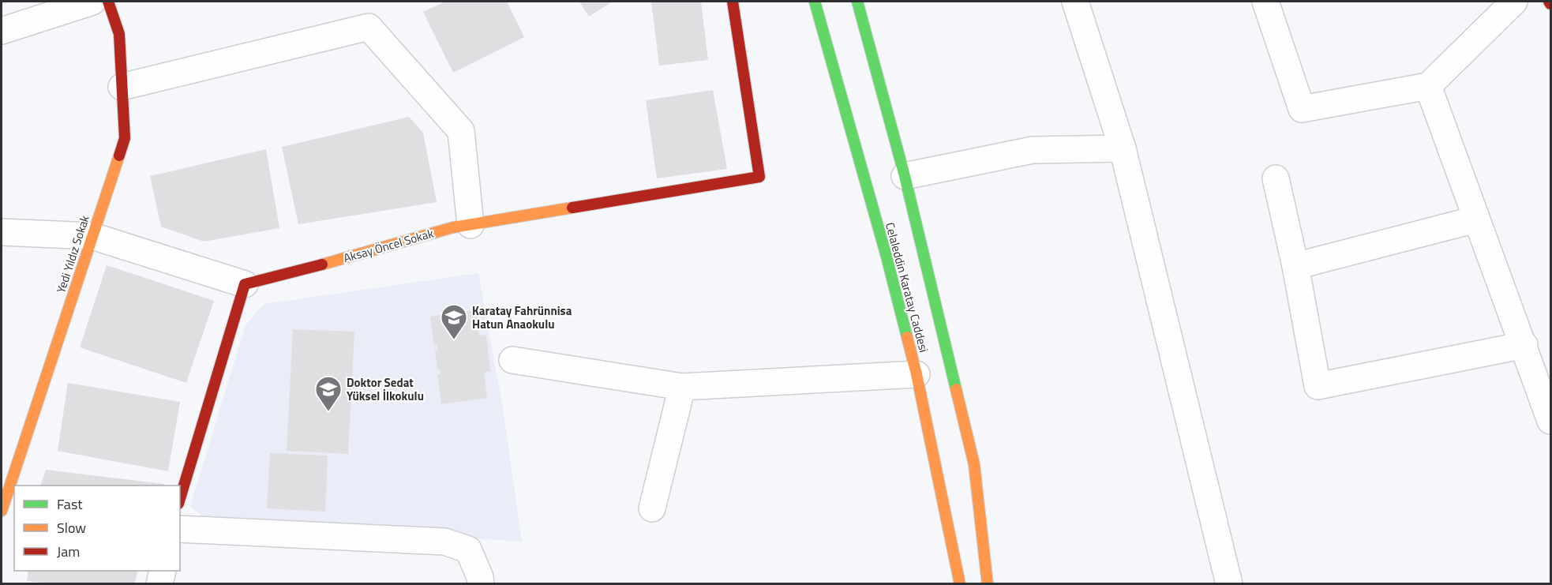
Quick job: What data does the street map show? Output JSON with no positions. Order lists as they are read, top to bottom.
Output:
{
  "streets": {
    "street": ["Aksay Öncel Sokak", "Yedi Yıldız Sokak", "Celaleddin Karatay Caddesi"]
  },
  "places": {
    "school or university": ["Karatay Fahrünnisa Hatun Anaokulu", "Doktor Sedat Yüksel İlkokulu"]
  },
  "legend": ["Fast", "Slow", "Jam"]
}
